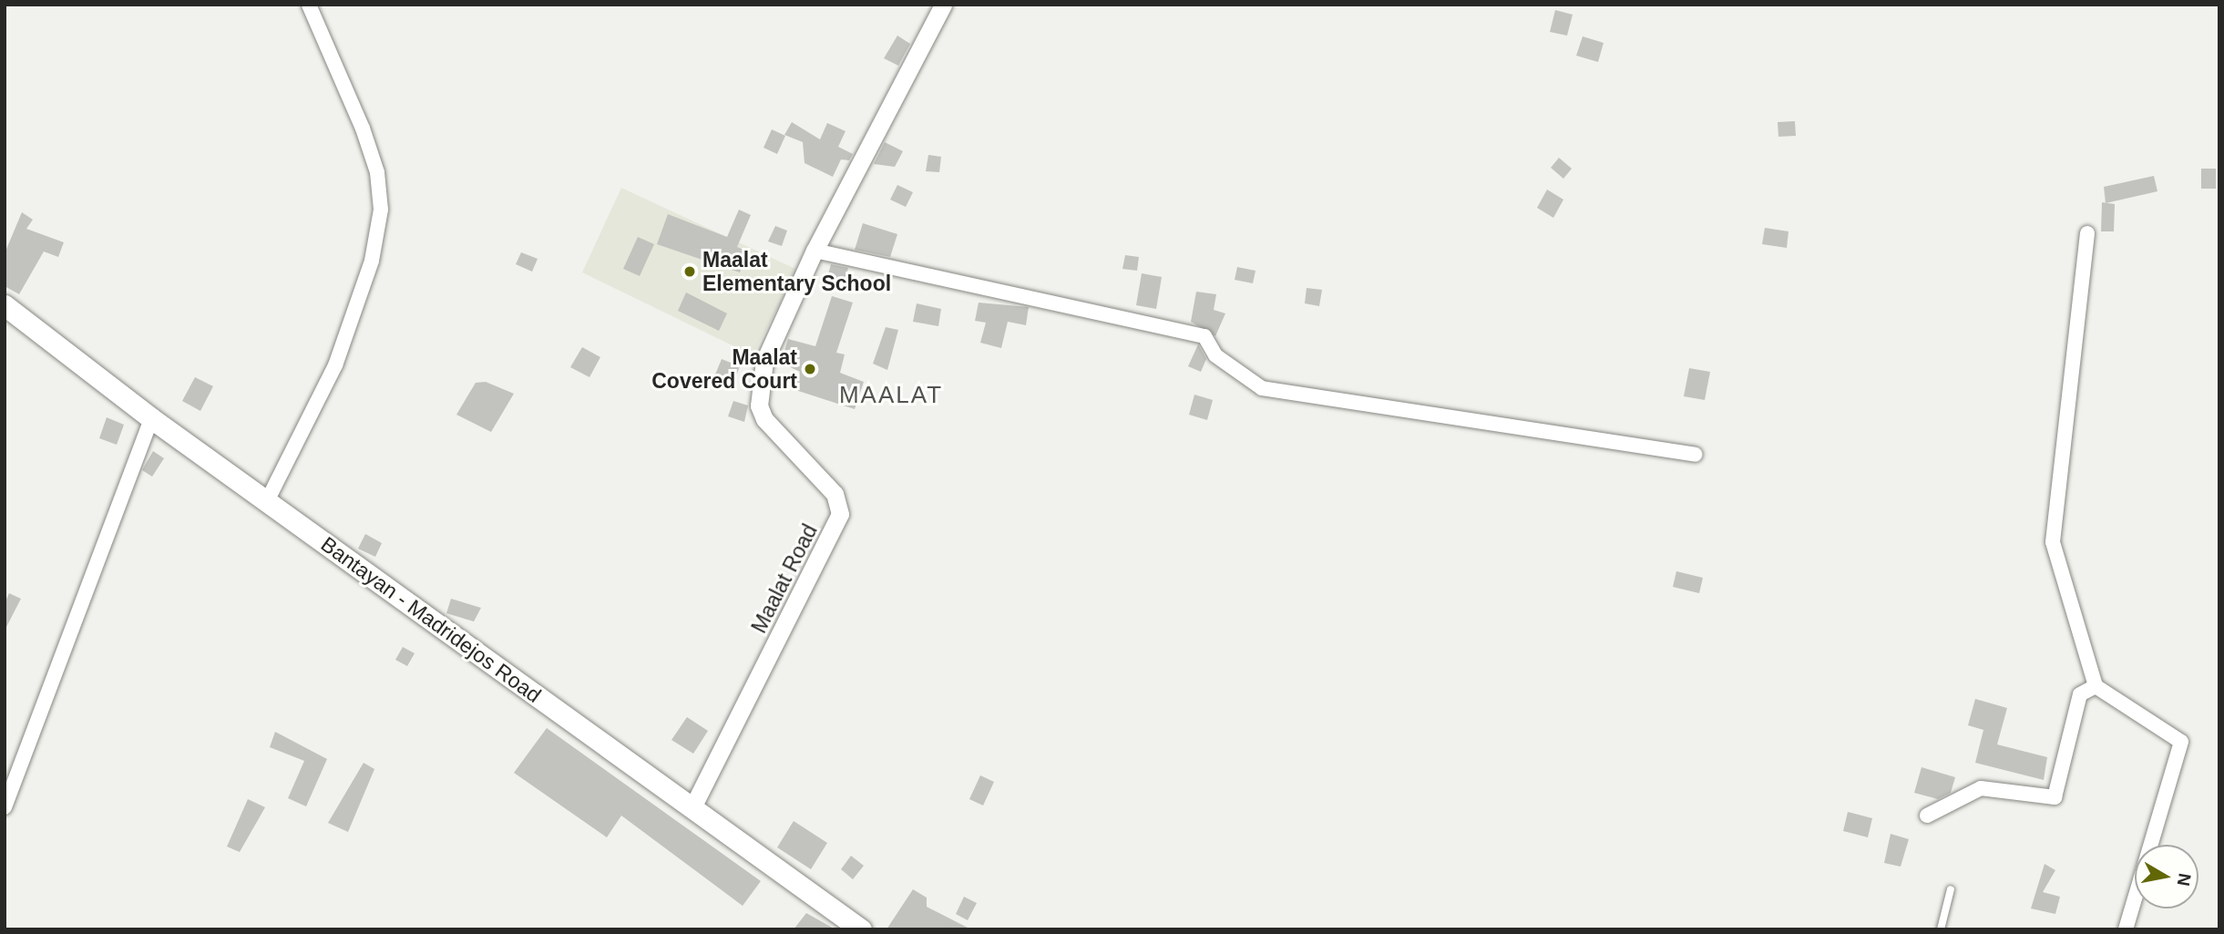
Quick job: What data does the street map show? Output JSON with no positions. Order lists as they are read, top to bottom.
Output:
{
  "streets": {
    "main road": ["Bantayan - Madridejos Road"],
    "street": ["Maalat Road"]
  },
  "crossings": [
    ["Maalat Road", "Bantayan - Madridejos Road"]
  ],
  "districts": ["MAALAT"],
  "places": ["Maalat Elementary School", "Maalat Covered Court"],
  "north": "right"
}
